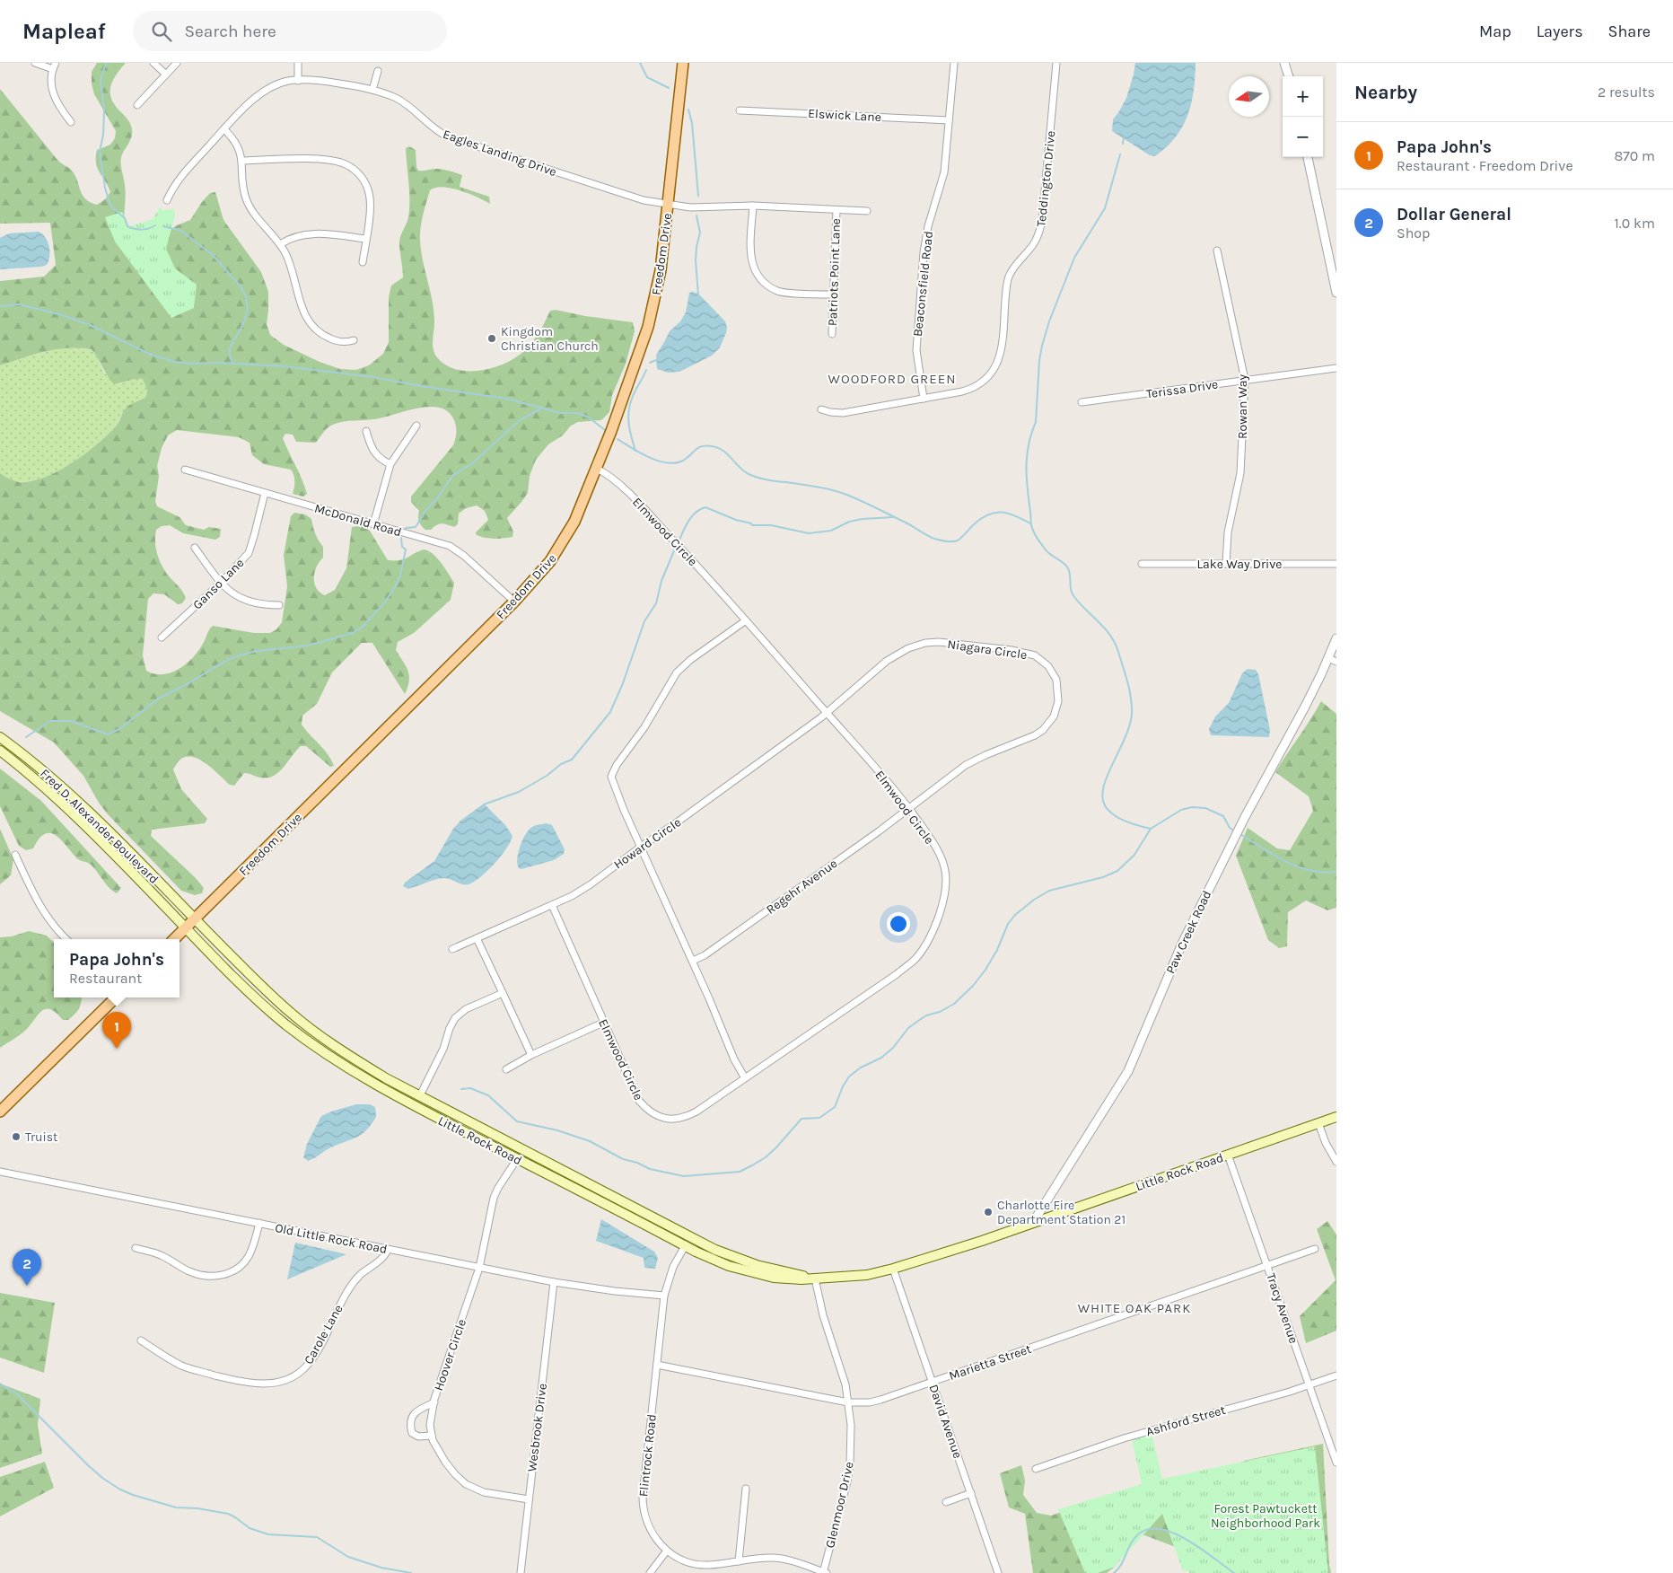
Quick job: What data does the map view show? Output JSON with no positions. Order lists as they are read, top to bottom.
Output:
{
  "streets": {
    "main road": ["Freedom Drive", "Fred D. Alexander Boulevard", "Little Rock Road"],
    "street": [
      "Elswick Lane",
      "Eagles Landing Drive",
      "Teddington Drive",
      "Patriots Point Lane",
      "Beaconsfield Road",
      "Terissa Drive",
      "Rowan Way",
      "McDonald Road",
      "Elmwood Circle",
      "Lake Way Drive",
      "Ganso Lane",
      "Niagara Circle",
      "Howard Circle",
      "Regehr Avenue",
      "Paw Creek Road",
      "Old Little Rock Road",
      "Tracy Avenue",
      "Carole Lane",
      "Hoover Circle",
      "Marietta Street",
      "Ashford Street",
      "David Avenue",
      "Wesbrook Drive",
      "Flintrock Road",
      "Glenmoor Drive"
    ]
  },
  "crossings": [
    ["Elswick Lane", "Beaconsfield Road"],
    ["Eagles Landing Drive", "Freedom Drive"],
    ["Eagles Landing Drive", "Patriots Point Lane"],
    ["Teddington Drive", "Beaconsfield Road"],
    ["Freedom Drive", "McDonald Road"],
    ["Freedom Drive", "Elmwood Circle"],
    ["Freedom Drive", "Fred D. Alexander Boulevard"],
    ["Freedom Drive", "Little Rock Road"],
    ["Terissa Drive", "Rowan Way"],
    ["Rowan Way", "Lake Way Drive"],
    ["McDonald Road", "Ganso Lane"],
    ["Elmwood Circle", "Niagara Circle"],
    ["Elmwood Circle", "Howard Circle"],
    ["Elmwood Circle", "Regehr Avenue"],
    ["Niagara Circle", "Howard Circle"],
    ["Niagara Circle", "Regehr Avenue"],
    ["Fred D. Alexander Boulevard", "Little Rock Road"],
    ["Paw Creek Road", "Little Rock Road"],
    ["Little Rock Road", "Tracy Avenue"],
    ["Little Rock Road", "Hoover Circle"],
    ["Little Rock Road", "David Avenue"],
    ["Little Rock Road", "Flintrock Road"],
    ["Little Rock Road", "Glenmoor Drive"],
    ["Old Little Rock Road", "Carole Lane"],
    ["Old Little Rock Road", "Hoover Circle"],
    ["Old Little Rock Road", "Wesbrook Drive"],
    ["Old Little Rock Road", "Flintrock Road"],
    ["Tracy Avenue", "Marietta Street"],
    ["Tracy Avenue", "Ashford Street"],
    ["Hoover Circle", "Wesbrook Drive"],
    ["Marietta Street", "David Avenue"],
    ["Marietta Street", "Flintrock Road"],
    ["Marietta Street", "Glenmoor Drive"],
    ["Flintrock Road", "Glenmoor Drive"]
  ],
  "districts": ["WOODFORD GREEN", "WHITE OAK PARK"],
  "parks": ["Forest Pawtuckett Neighborhood Park"],
  "places": ["Kingdom Christian Church", "Truist", "Charlotte Fire Department Station 21"],
  "north": "left",
  "page": {
    "header": "Mapleaf",
    "search": "Search here",
    "nav": ["Map", "Layers", "Share"],
    "heading": ["Nearby", "2 results"],
    "map_buttons": ["+", "−"],
    "list": [
      {
        "mark": "1",
        "name": "Papa John's",
        "note": "Restaurant · Freedom Drive",
        "value": "870 m"
      },
      {
        "mark": "2",
        "name": "Dollar General",
        "note": "Shop",
        "value": "1.0 km"
      }
    ],
    "popup": ["Papa John's", "Restaurant"],
    "pins": ["1", "2"]
  }
}
